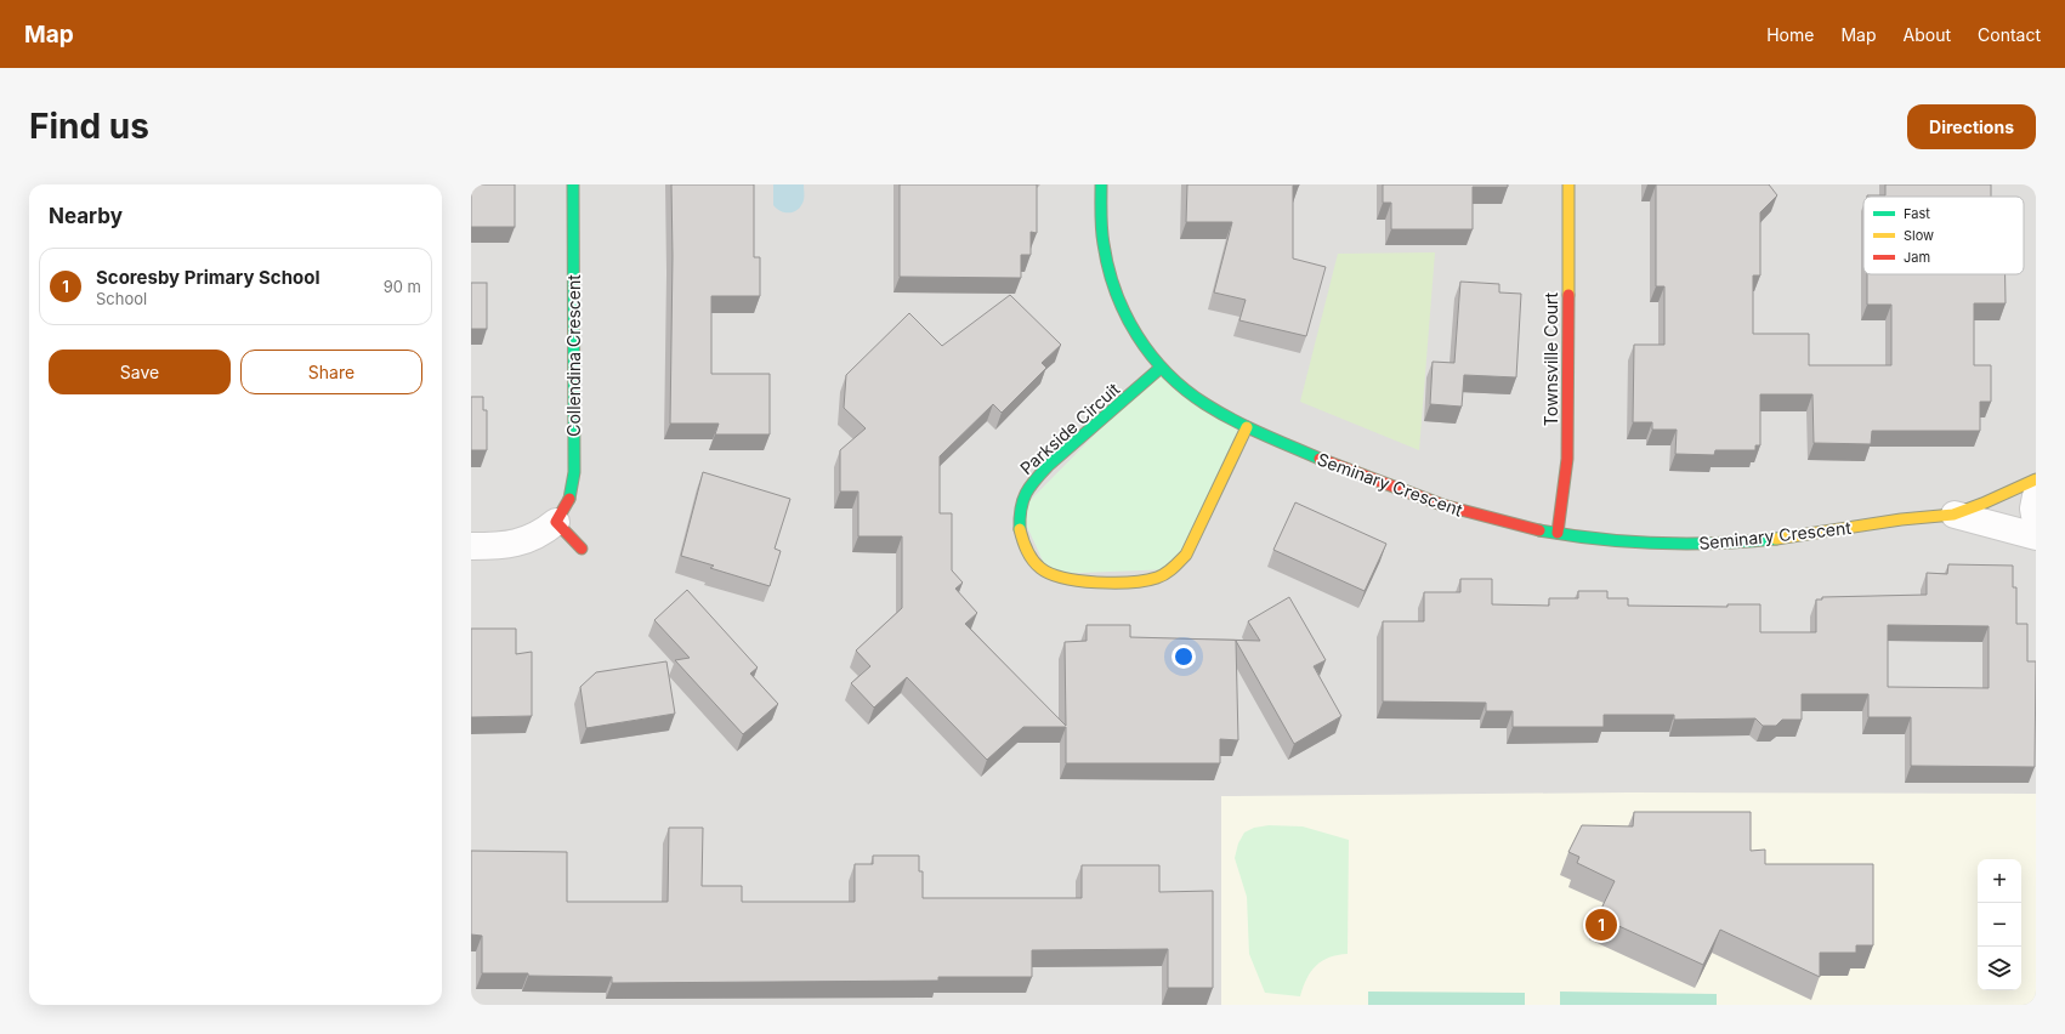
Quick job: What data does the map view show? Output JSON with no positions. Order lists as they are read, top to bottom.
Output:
{
  "streets": {
    "street": [
      "Collendina Crescent",
      "Townsville Court",
      "Parkside Circuit",
      "Seminary Crescent"
    ]
  },
  "crossings": [
    ["Townsville Court", "Seminary Crescent"],
    ["Parkside Circuit", "Seminary Crescent"]
  ],
  "legend": ["Fast", "Slow", "Jam"],
  "page": {
    "header": "Map",
    "nav": [
      "Home",
      "Map",
      "About",
      "Contact"
    ],
    "buttons": [
      "Directions",
      ["Save", "Share"]
    ],
    "title": "Find us",
    "heading": "Nearby",
    "list": [
      {
        "mark": "1",
        "name": "Scoresby Primary School",
        "note": "School",
        "value": "90 m"
      }
    ],
    "map_buttons": ["+", "−"],
    "pins": "1"
  }
}
